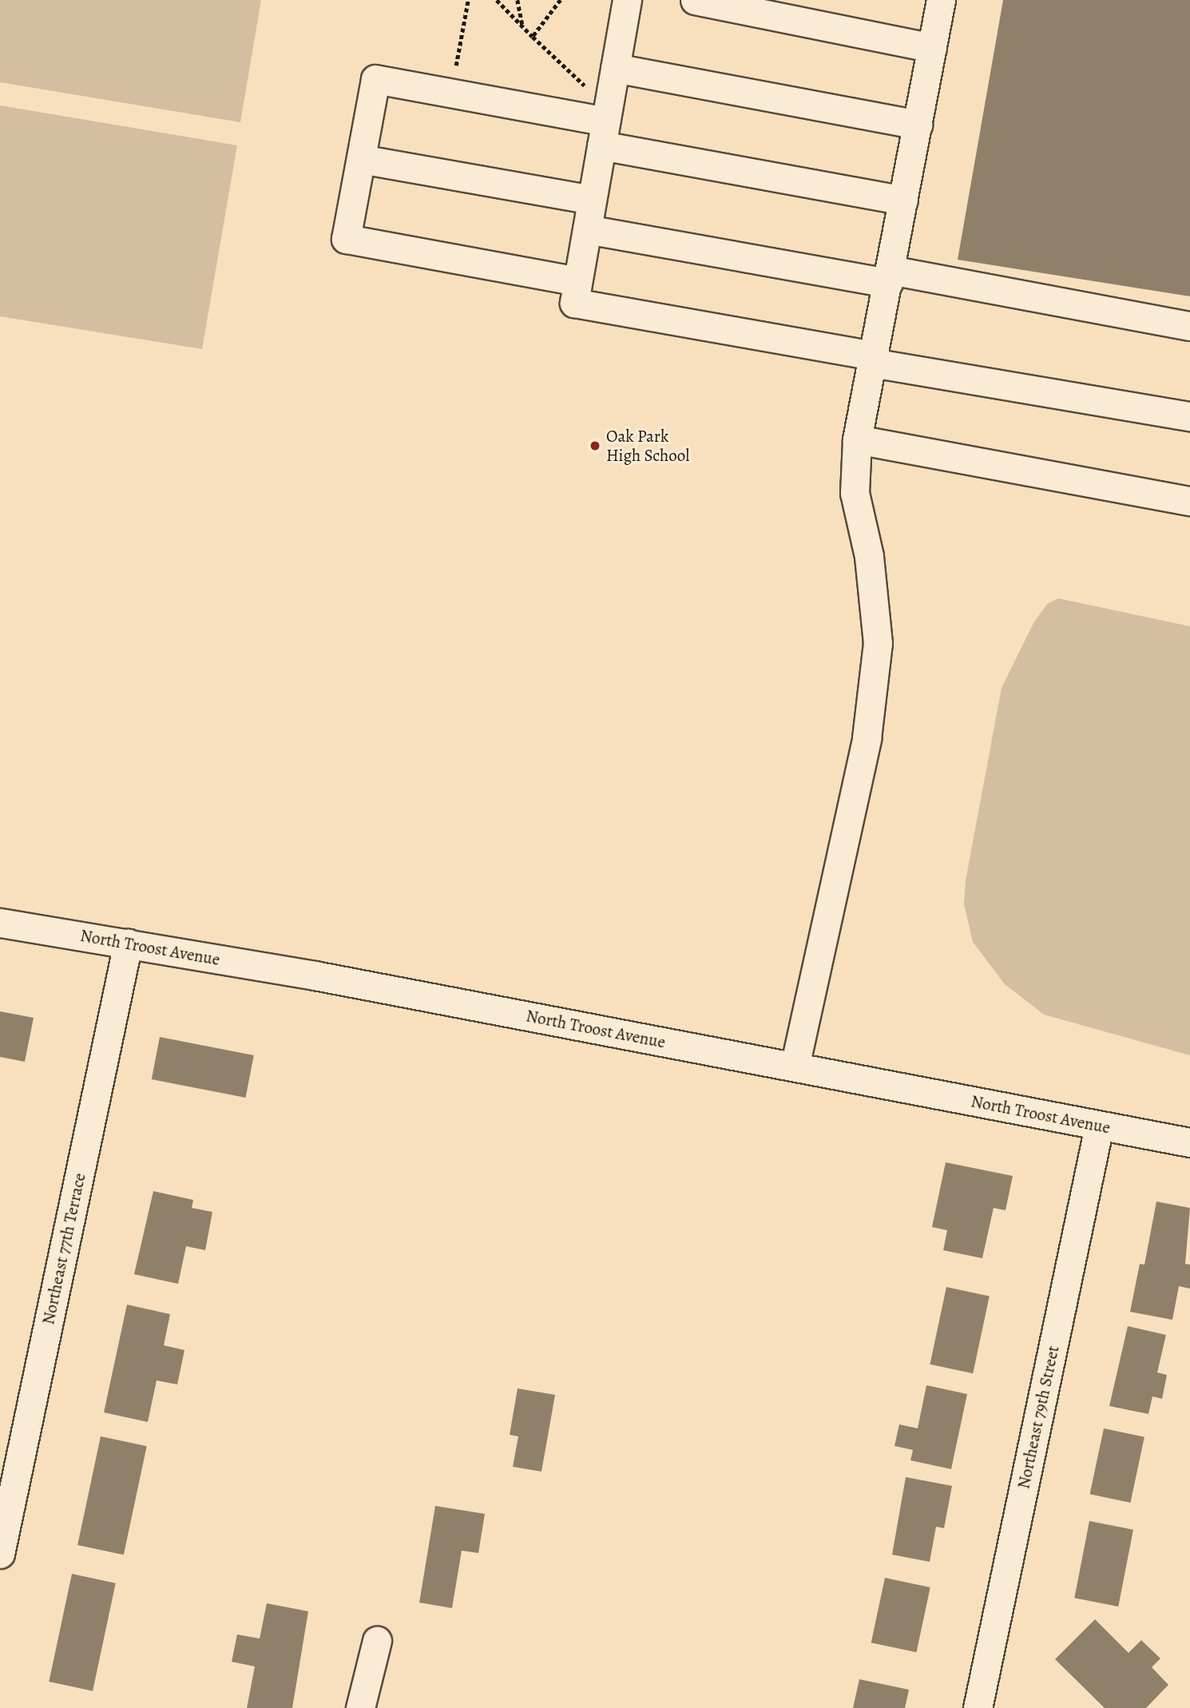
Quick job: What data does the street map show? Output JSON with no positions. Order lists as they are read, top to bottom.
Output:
{
  "streets": {
    "street": ["North Troost Avenue", "Northeast 77th Terrace", "Northeast 79th Street"]
  },
  "crossings": [
    ["North Troost Avenue", "Northeast 77th Terrace"],
    ["North Troost Avenue", "Northeast 79th Street"]
  ],
  "places": ["Oak Park High School"]
}
